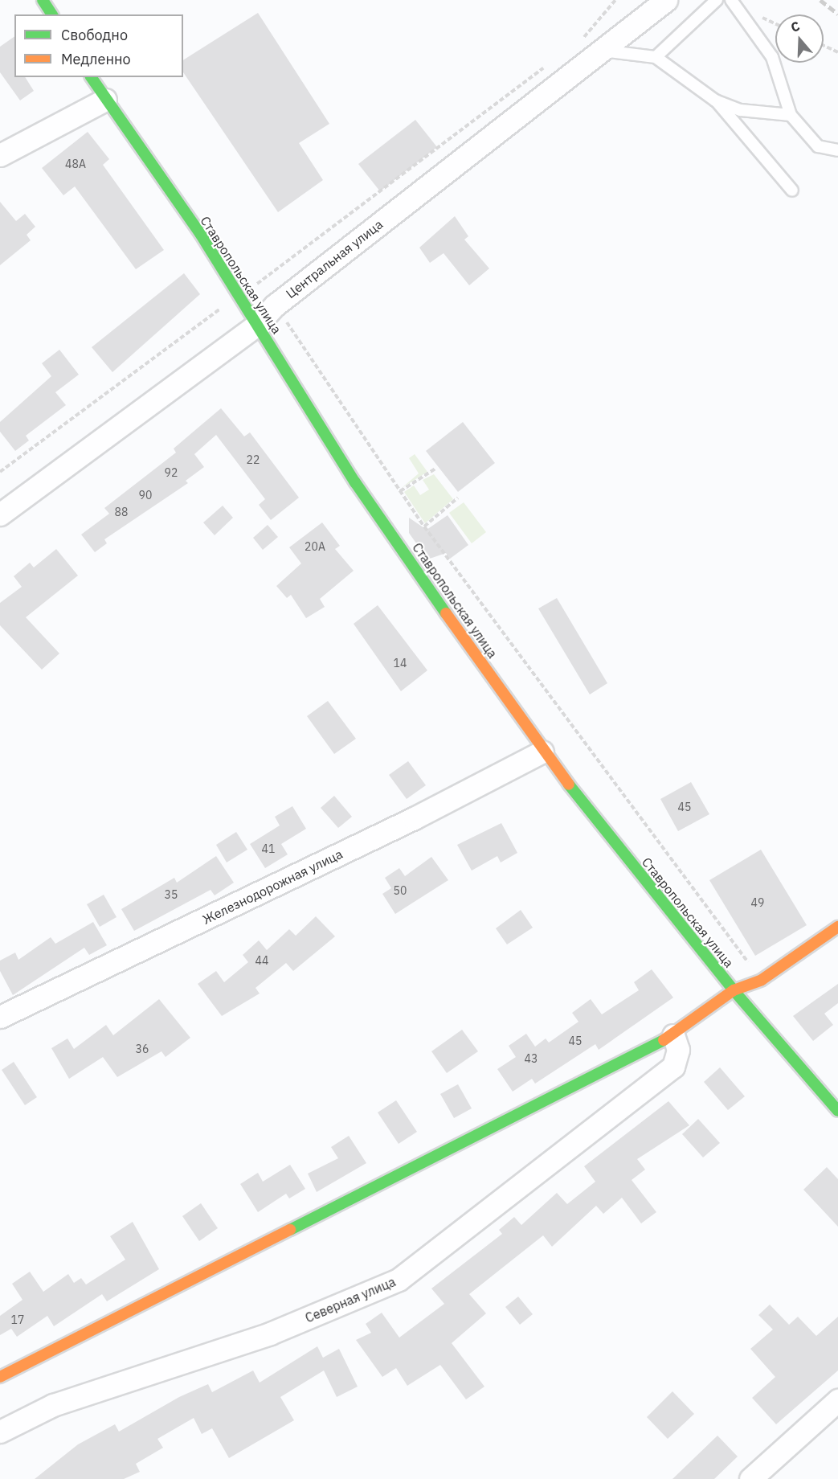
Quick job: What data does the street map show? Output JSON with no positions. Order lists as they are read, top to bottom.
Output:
{
  "streets": {
    "street": [
      "Центральная улица",
      "Ставропольская улица",
      "Железнодорожная улица",
      "Северная улица"
    ]
  },
  "crossings": [
    ["Центральная улица", "Ставропольская улица"],
    ["Ставропольская улица", "Железнодорожная улица"]
  ],
  "house_numbers": [
    "48А",
    "22",
    "92",
    "90",
    "88",
    "20А",
    "14",
    "45",
    "41",
    "50",
    "35",
    "49",
    "44",
    "45",
    "36",
    "43",
    "17"
  ],
  "legend": ["Свободно", "Медленно"],
  "north": "top"
}
